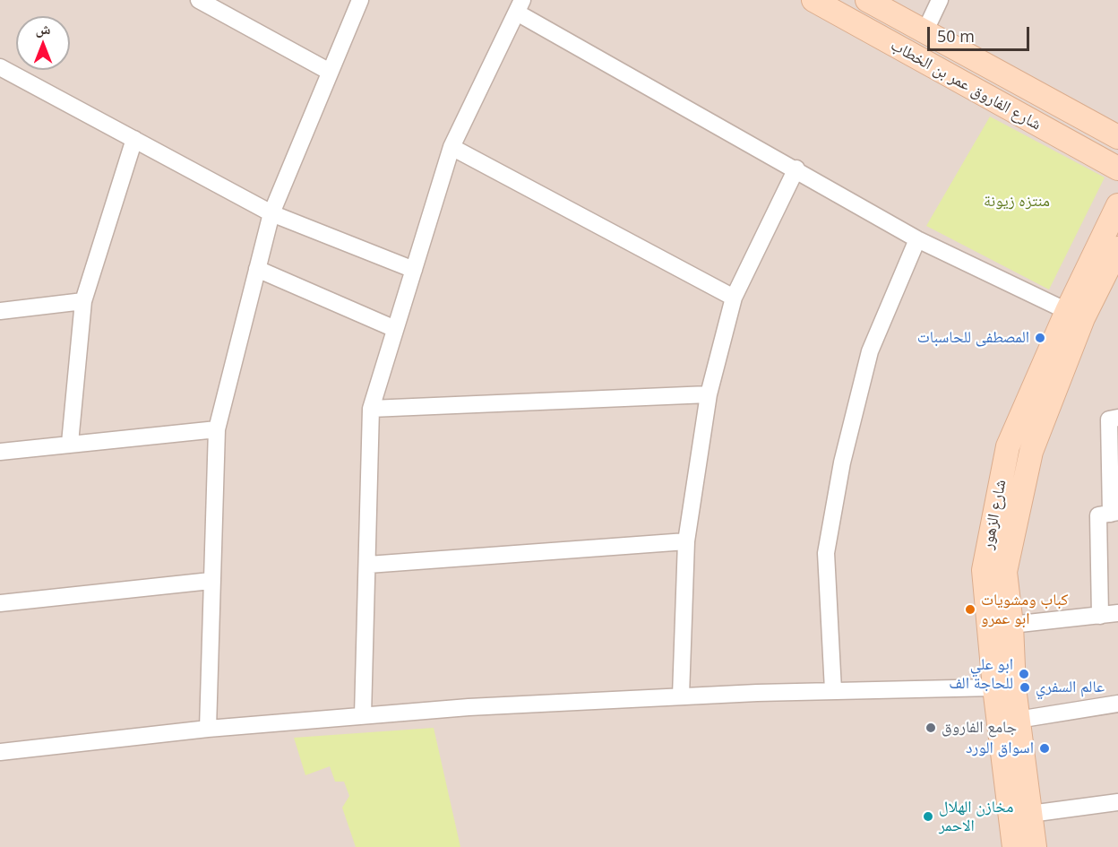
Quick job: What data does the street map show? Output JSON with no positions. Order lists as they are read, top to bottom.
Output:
{
  "streets": {
    "main road": ["شارع الفاروق عمر بن الخطاب", "شارع الزهور"]
  },
  "parks": ["منتزه زيونة"],
  "places": [
    "المصطفى للحاسبات",
    "كباب ومشويات ابو عمرو",
    "ابو علي للحاجة الف",
    "عالم السفري",
    "جامع الفاروق",
    "اسواق الورد",
    "مخازن الهلال الاحمر"
  ],
  "scale_bar": "50 m",
  "north": "top"
}
